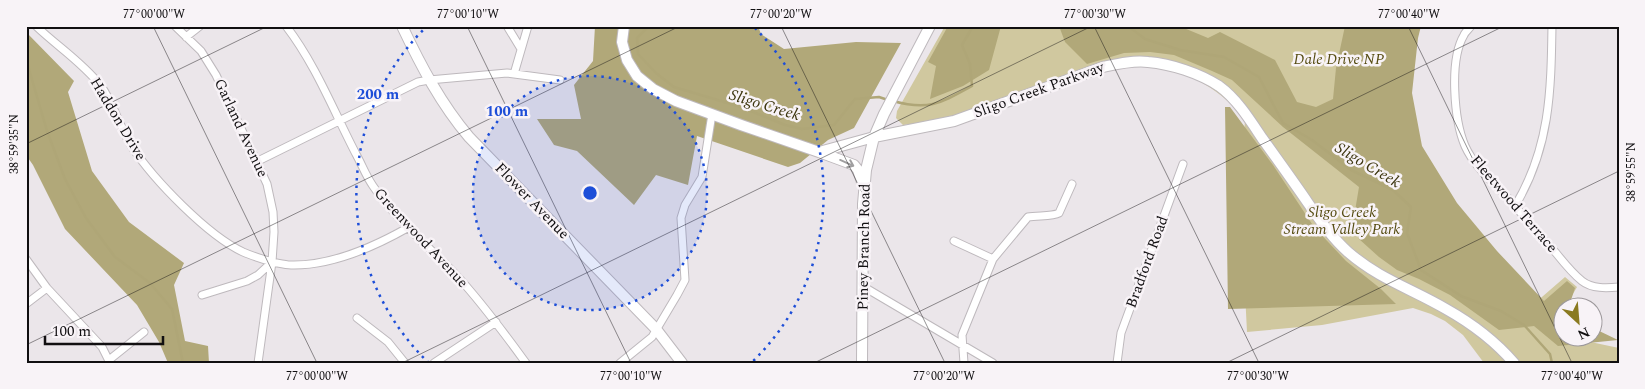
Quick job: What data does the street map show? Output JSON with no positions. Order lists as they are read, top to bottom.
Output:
{
  "streets": {
    "street": [
      "Sligo Creek Parkway",
      "Haddon Drive",
      "Garland Avenue",
      "Flower Avenue",
      "Fleetwood Terrace",
      "Greenwood Avenue",
      "Piney Branch Road",
      "Bradford Road"
    ]
  },
  "crossings": [
    ["Sligo Creek Parkway", "Piney Branch Road"],
    ["Haddon Drive", "Garland Avenue"],
    ["Haddon Drive", "Greenwood Avenue"]
  ],
  "water": ["Sligo Creek"],
  "parks": ["Dale Drive NP", "Sligo Creek Stream Valley Park"],
  "scale_bar": "100 m",
  "north": "bottom right",
  "coordinates": [
    "77°00'00\"W",
    "77°00'10\"W",
    "77°00'20\"W",
    "77°00'30\"W",
    "77°00'40\"W",
    "38°59'35\"N",
    "38°59'55\"N"
  ],
  "rings": ["200 m", "100 m"]
}
